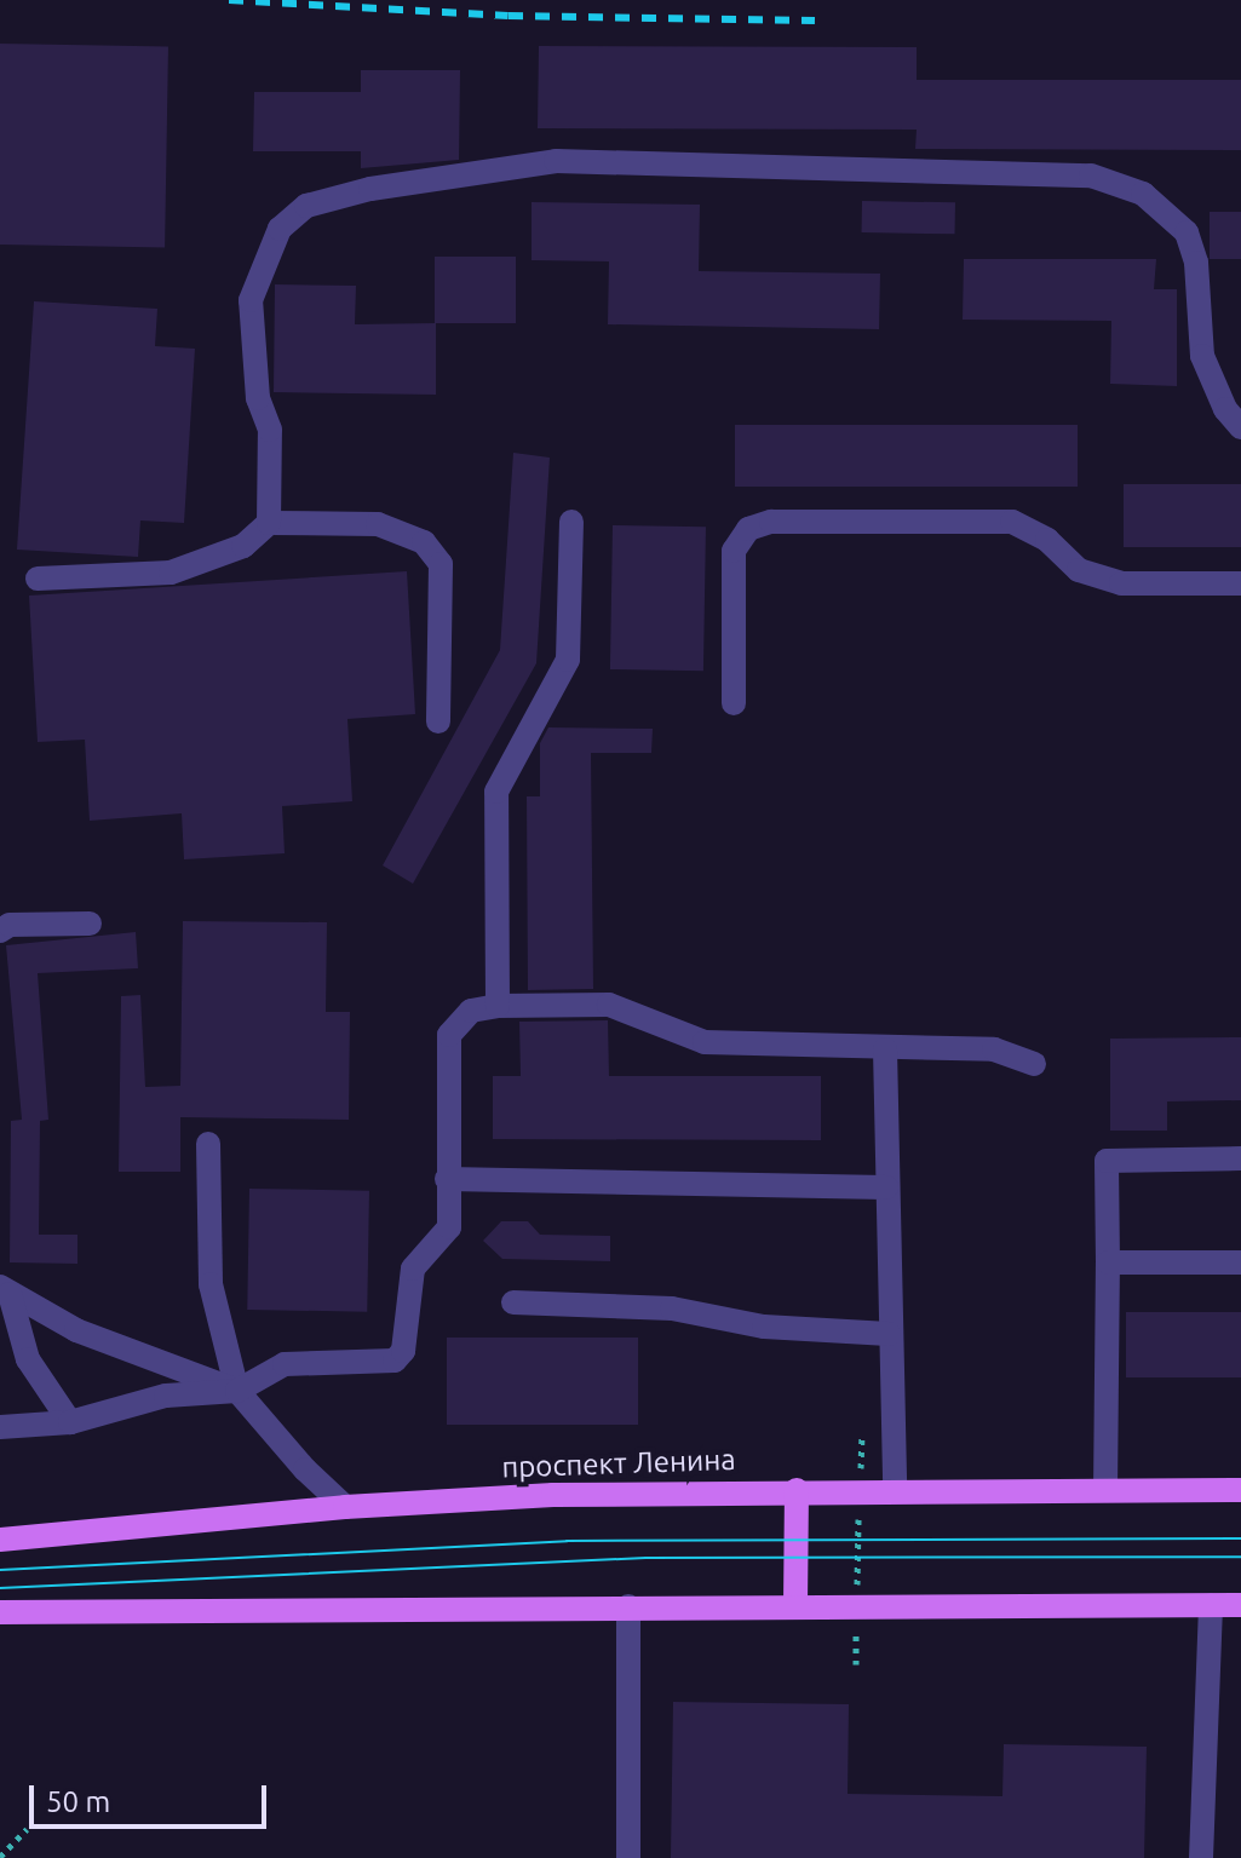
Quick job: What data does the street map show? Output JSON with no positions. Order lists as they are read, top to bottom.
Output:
{
  "streets": {
    "main road": ["проспект Ленина"]
  },
  "scale_bar": "50 m"
}
